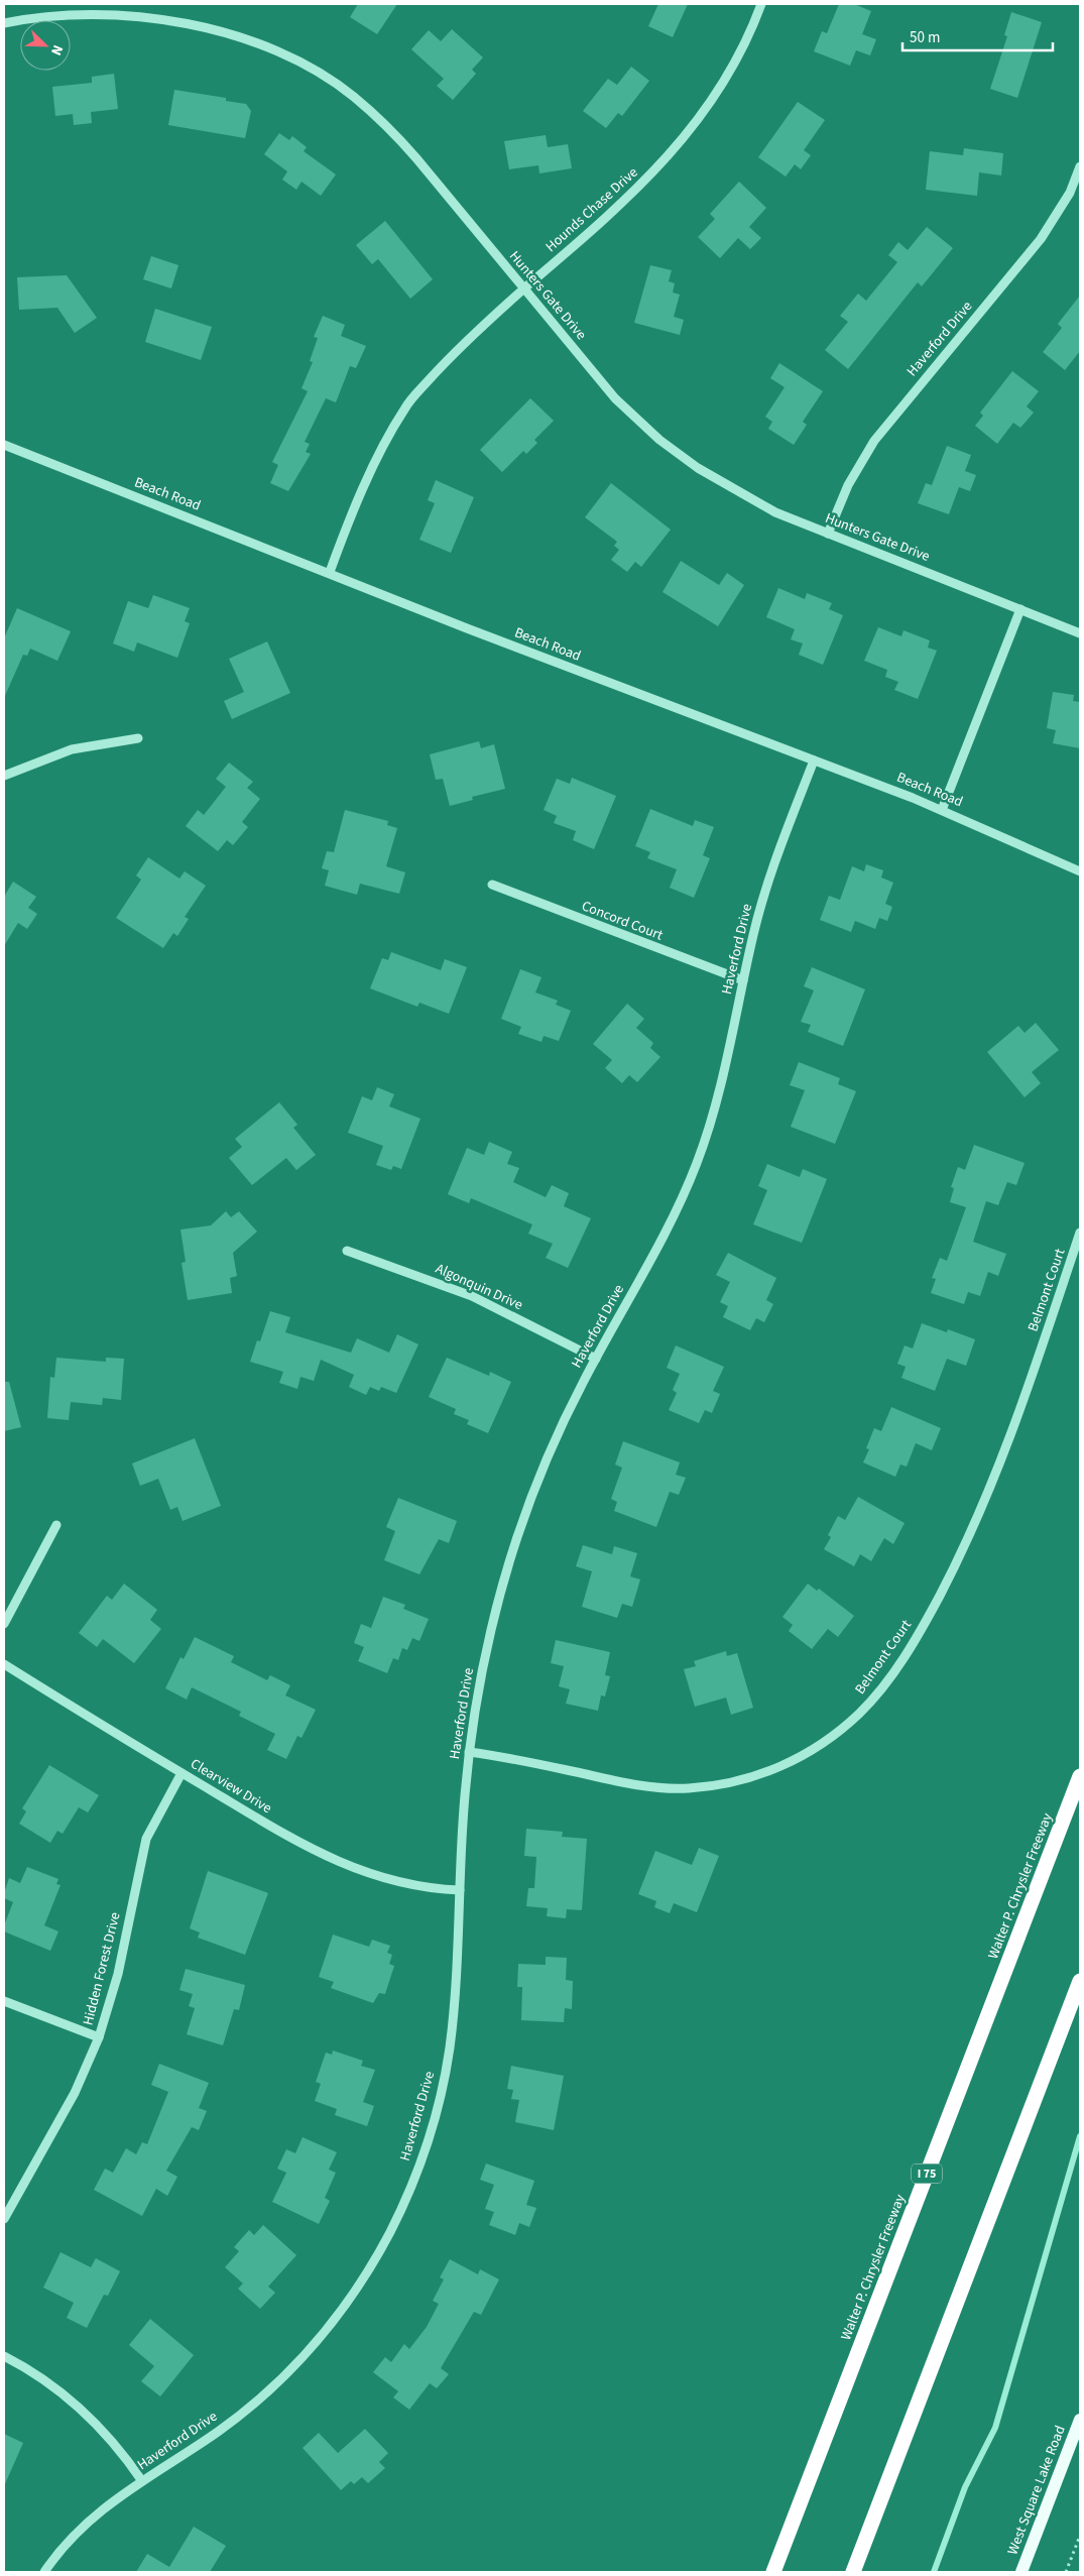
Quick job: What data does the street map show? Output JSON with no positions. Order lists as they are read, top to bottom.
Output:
{
  "streets": {
    "highway": ["Walter P. Chrysler Freeway", "I 75"],
    "main road": ["West Square Lake Road"],
    "street": [
      "Hounds Chase Drive",
      "Hunters Gate Drive",
      "Haverford Drive",
      "Beach Road",
      "Concord Court",
      "Algonquin Drive",
      "Belmont Court",
      "Clearview Drive",
      "Hidden Forest Drive"
    ]
  },
  "crossings": [
    ["Hounds Chase Drive", "Hunters Gate Drive"],
    ["Hounds Chase Drive", "Beach Road"],
    ["Hunters Gate Drive", "Haverford Drive"],
    ["Haverford Drive", "Beach Road"],
    ["Haverford Drive", "Concord Court"],
    ["Haverford Drive", "Algonquin Drive"],
    ["Haverford Drive", "Belmont Court"],
    ["Haverford Drive", "Clearview Drive"],
    ["Clearview Drive", "Hidden Forest Drive"]
  ],
  "scale_bar": "50 m",
  "north": "bottom right"
}
